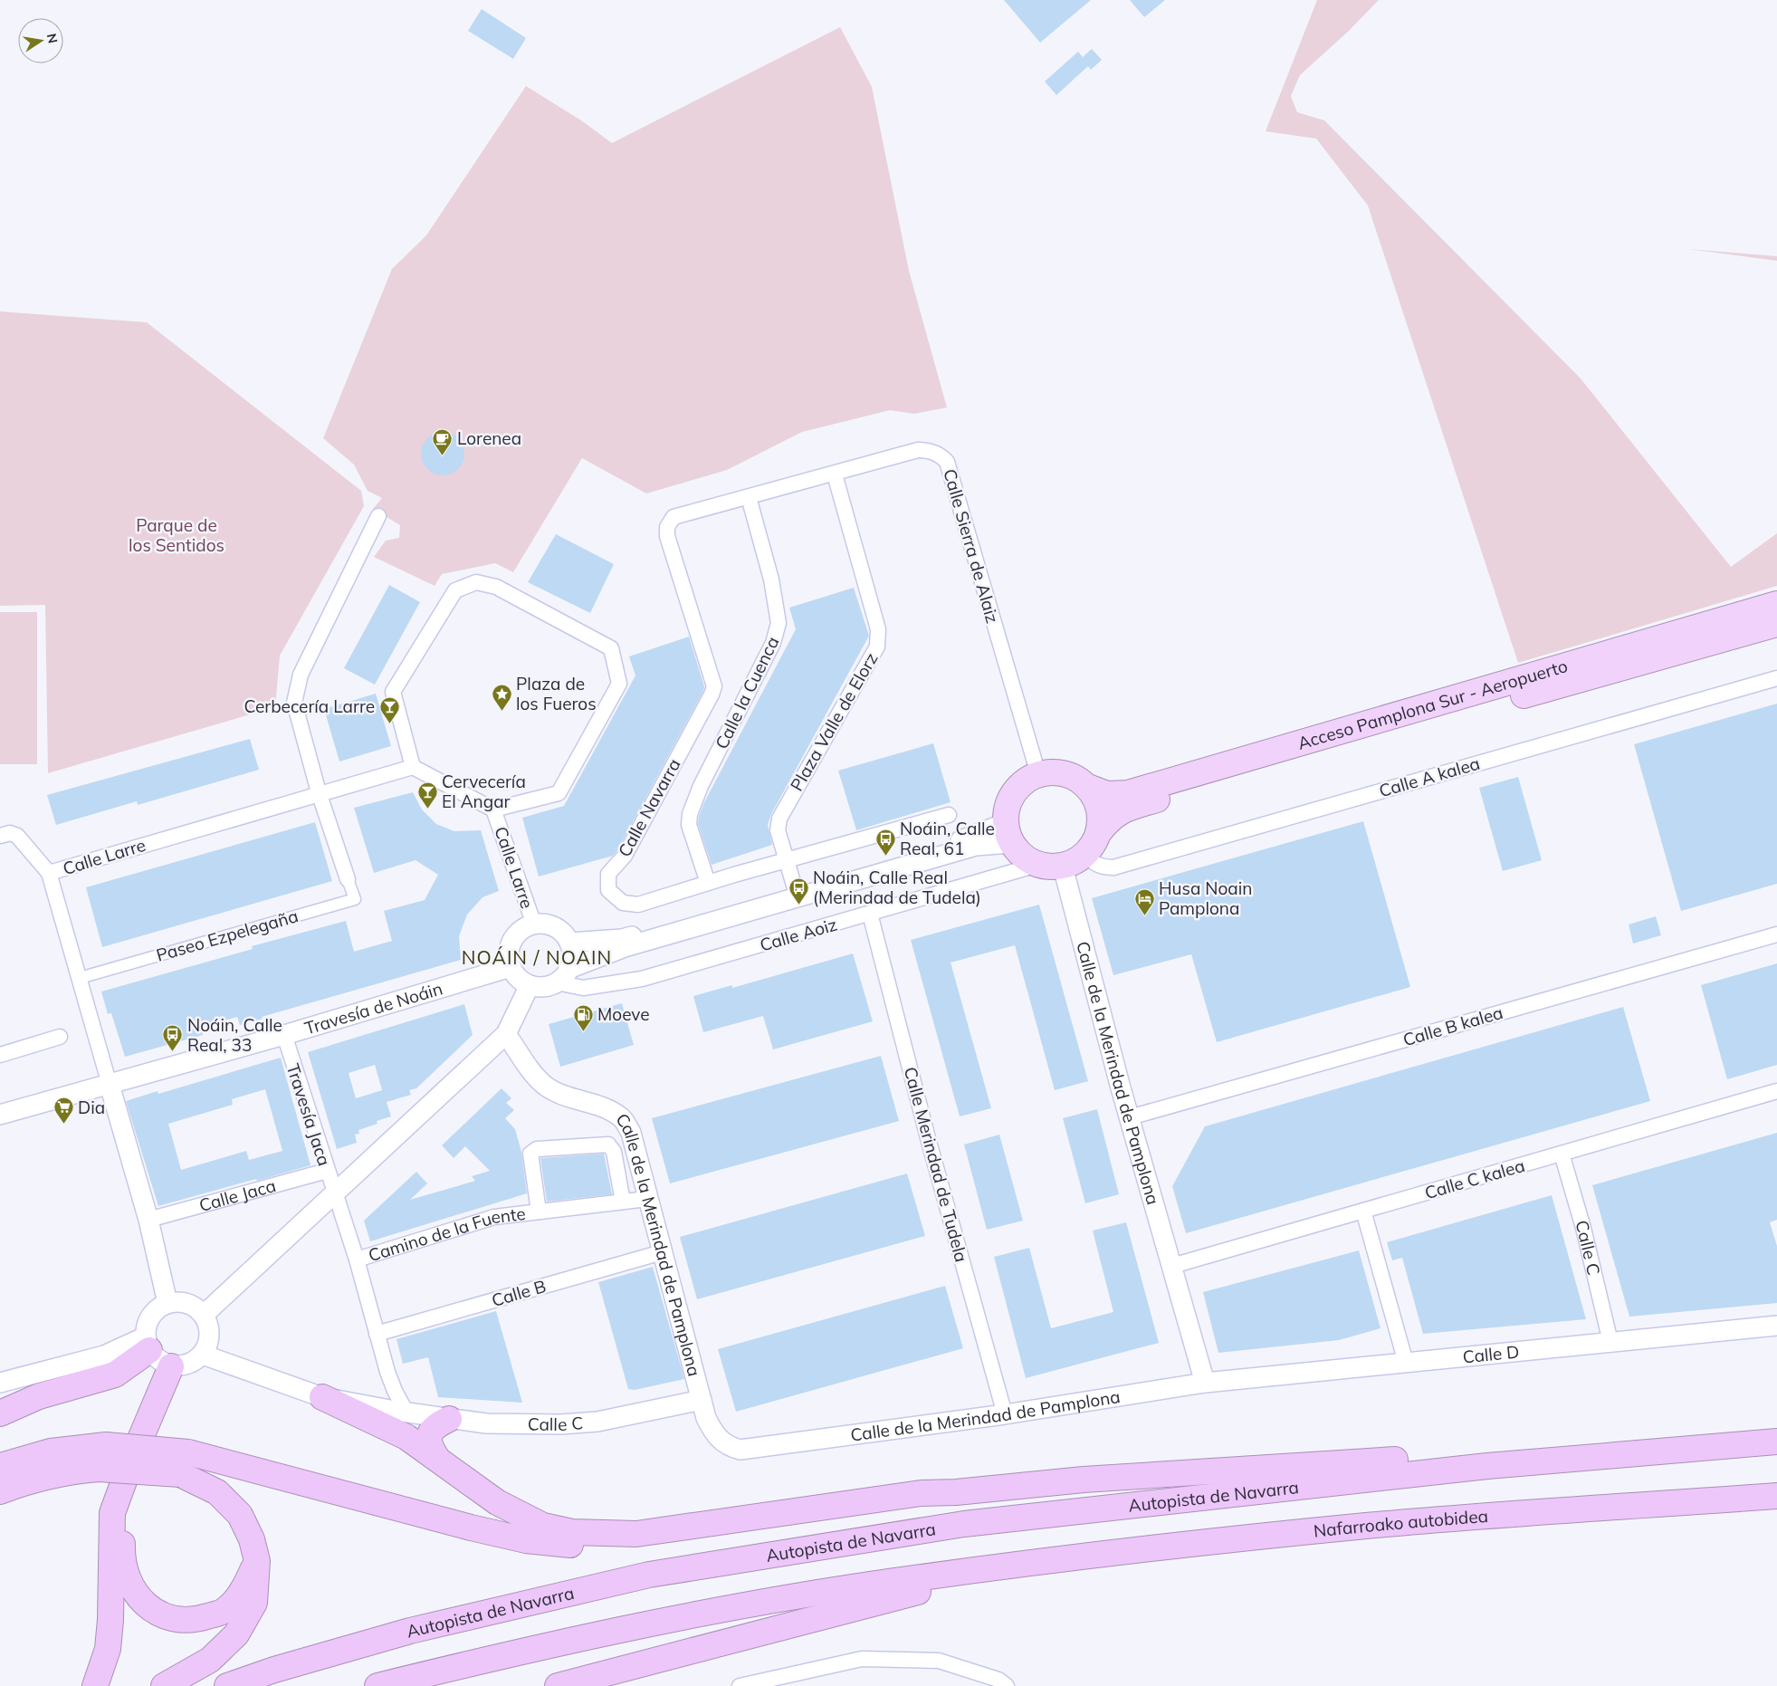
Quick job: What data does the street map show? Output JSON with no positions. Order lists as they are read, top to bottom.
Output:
{
  "streets": {
    "highway": ["Acceso Pamplona Sur - Aeropuerto", "Autopista de Navarra", "Nafarroako autobidea"],
    "street": [
      "Calle Sierra de Alaiz",
      "Calle la Cuenca",
      "Plaza Valle de Elorz",
      "Calle A kalea",
      "Calle Navarra",
      "Calle Larre",
      "Calle Aoiz",
      "Paseo Ezpelegaña",
      "Travesía de Noáin",
      "Calle B kalea",
      "Calle de la Merindad de Pamplona",
      "Travesía Jaca",
      "Calle Merindad de Tudela",
      "Calle C kalea",
      "Calle Jaca",
      "Camino de la Fuente",
      "Calle C",
      "Calle B",
      "Calle D"
    ]
  },
  "crossings": [
    ["Calle Sierra de Alaiz", "Calle la Cuenca"],
    ["Calle Sierra de Alaiz", "Acceso Pamplona Sur - Aeropuerto"],
    ["Calle Sierra de Alaiz", "Plaza Valle de Elorz"],
    ["Calle Sierra de Alaiz", "Calle A kalea"],
    ["Calle Sierra de Alaiz", "Calle Navarra"],
    ["Calle Sierra de Alaiz", "Calle Aoiz"],
    ["Calle Sierra de Alaiz", "Calle de la Merindad de Pamplona"],
    ["Calle la Cuenca", "Calle Navarra"],
    ["Acceso Pamplona Sur - Aeropuerto", "Calle A kalea"],
    ["Acceso Pamplona Sur - Aeropuerto", "Calle Aoiz"],
    ["Acceso Pamplona Sur - Aeropuerto", "Calle de la Merindad de Pamplona"],
    ["Plaza Valle de Elorz", "Calle Navarra"],
    ["Calle A kalea", "Calle Aoiz"],
    ["Calle A kalea", "Calle de la Merindad de Pamplona"],
    ["Calle Larre", "Calle Aoiz"],
    ["Calle Larre", "Paseo Ezpelegaña"],
    ["Calle Larre", "Travesía de Noáin"],
    ["Calle Aoiz", "Travesía de Noáin"],
    ["Calle Aoiz", "Calle de la Merindad de Pamplona"],
    ["Calle Aoiz", "Calle Merindad de Tudela"],
    ["Travesía de Noáin", "Travesía Jaca"],
    ["Calle B kalea", "Calle de la Merindad de Pamplona"],
    ["Calle de la Merindad de Pamplona", "Calle Merindad de Tudela"],
    ["Calle de la Merindad de Pamplona", "Calle C kalea"],
    ["Calle de la Merindad de Pamplona", "Camino de la Fuente"],
    ["Calle de la Merindad de Pamplona", "Calle C"],
    ["Calle de la Merindad de Pamplona", "Calle B"],
    ["Calle de la Merindad de Pamplona", "Calle D"],
    ["Travesía Jaca", "Calle Jaca"],
    ["Calle C kalea", "Calle C"],
    ["Calle C", "Calle D"]
  ],
  "districts": ["NOÁIN / NOAIN"],
  "parks": ["Parque de los Sentidos"],
  "places": {
    "cafe": ["Lorenea"],
    "place": ["Plaza de los Fueros"],
    "bar": ["Cerbecería Larre", "Cervecería El Angar"],
    "bus stop": ["Noáin, Calle Real, 61", "Noáin, Calle Real (Merindad de Tudela)", "Noáin, Calle Real, 33"],
    "hotel": ["Husa Noain Pamplona"],
    "fuel station": ["Moeve"],
    "supermarket": ["Dia"]
  },
  "north": "right"
}
